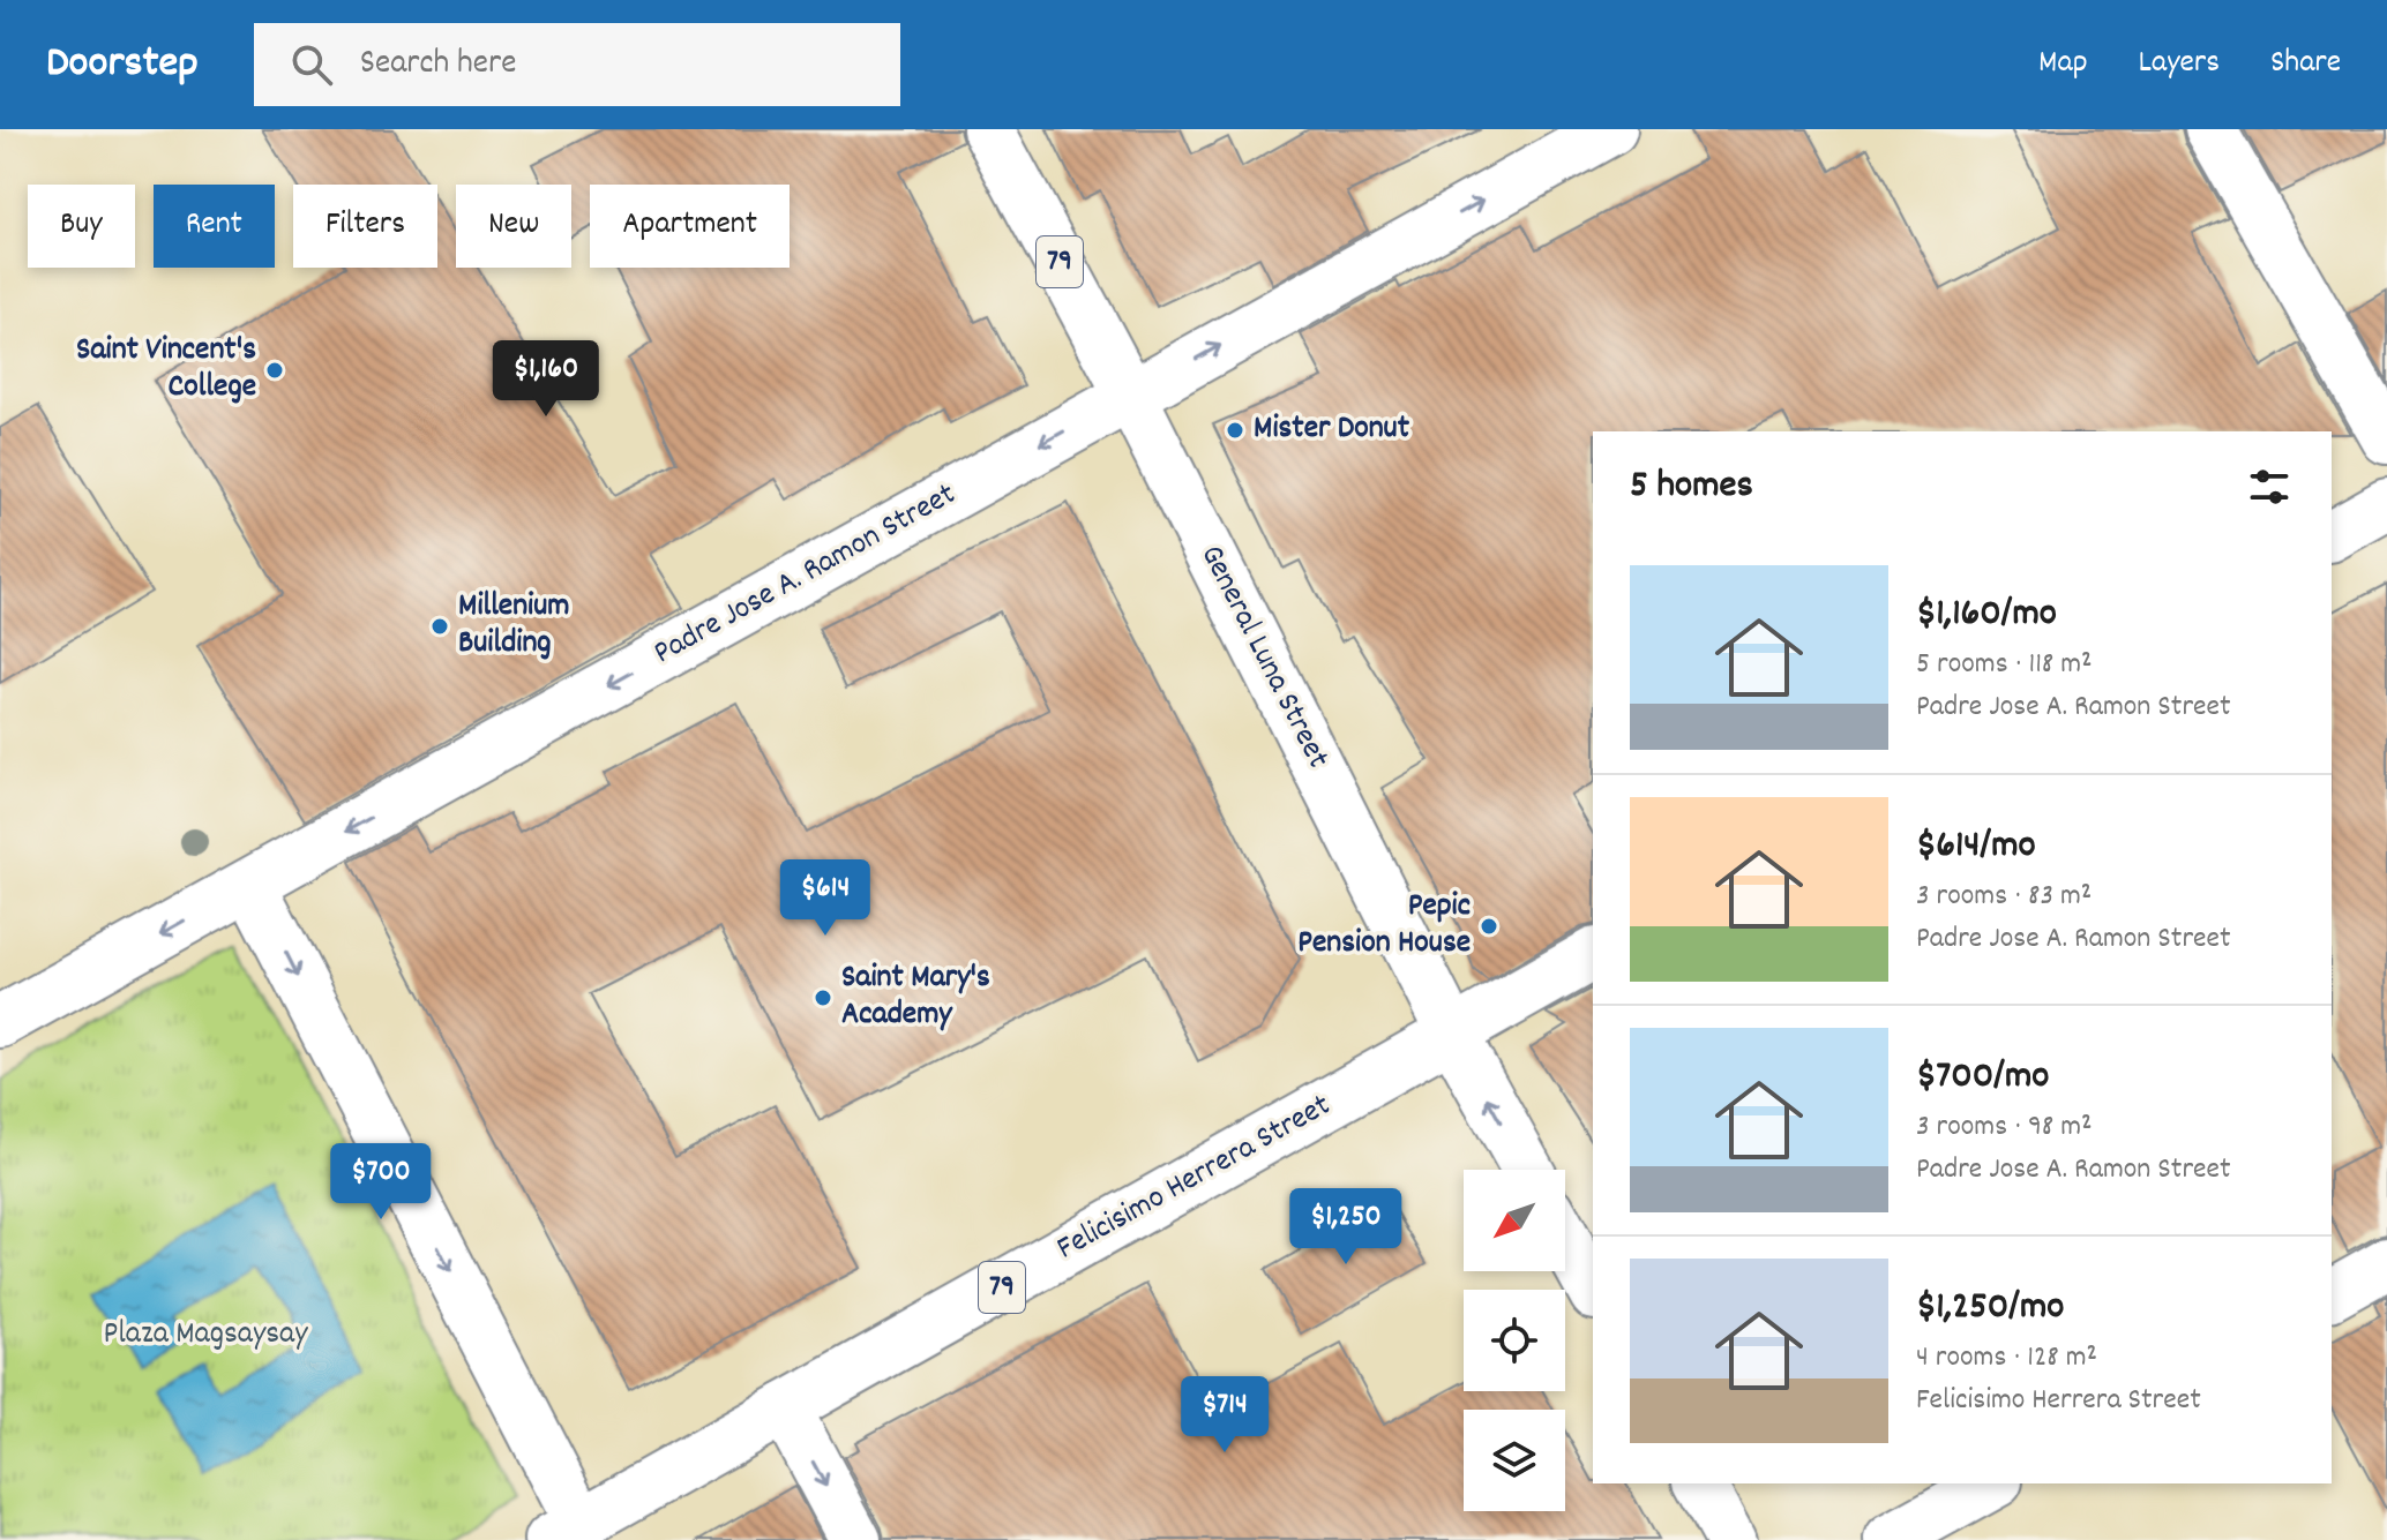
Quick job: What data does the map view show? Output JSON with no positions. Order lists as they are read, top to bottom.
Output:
{
  "streets": {
    "street": [
      "79",
      "Padre Jose A. Ramon Street",
      "General Luna Street",
      "Felicisimo Herrera Street"
    ]
  },
  "crossings": [
    ["Padre Jose A. Ramon Street", "General Luna Street"],
    ["General Luna Street", "Felicisimo Herrera Street"]
  ],
  "parks": ["Plaza Magsaysay"],
  "places": [
    "Saint Vincent's College",
    "Mister Donut",
    "Millenium Building",
    "Pepic Pension House",
    "Saint Mary's Academy"
  ],
  "north": "bottom left",
  "page": {
    "header": "Doorstep",
    "search": "Search here",
    "nav": ["Map", "Layers", "Share"],
    "chip": [
      "Buy",
      "Rent",
      "Filters",
      "New",
      "Apartment"
    ],
    "price": [
      "$1,160",
      "$614",
      "$700",
      "$1,250",
      "$714"
    ],
    "heading": "5 homes",
    "list": [
      {
        "name": "$1,160/mo",
        "note": "5 rooms · 118 m² · Padre Jose A. Ramon Street"
      },
      {
        "name": "$614/mo",
        "note": "3 rooms · 83 m² · Padre Jose A. Ramon Street"
      },
      {
        "name": "$700/mo",
        "note": "3 rooms · 98 m² · Padre Jose A. Ramon Street"
      },
      {
        "name": "$1,250/mo",
        "note": "4 rooms · 128 m² · Felicisimo Herrera Street"
      }
    ]
  }
}
